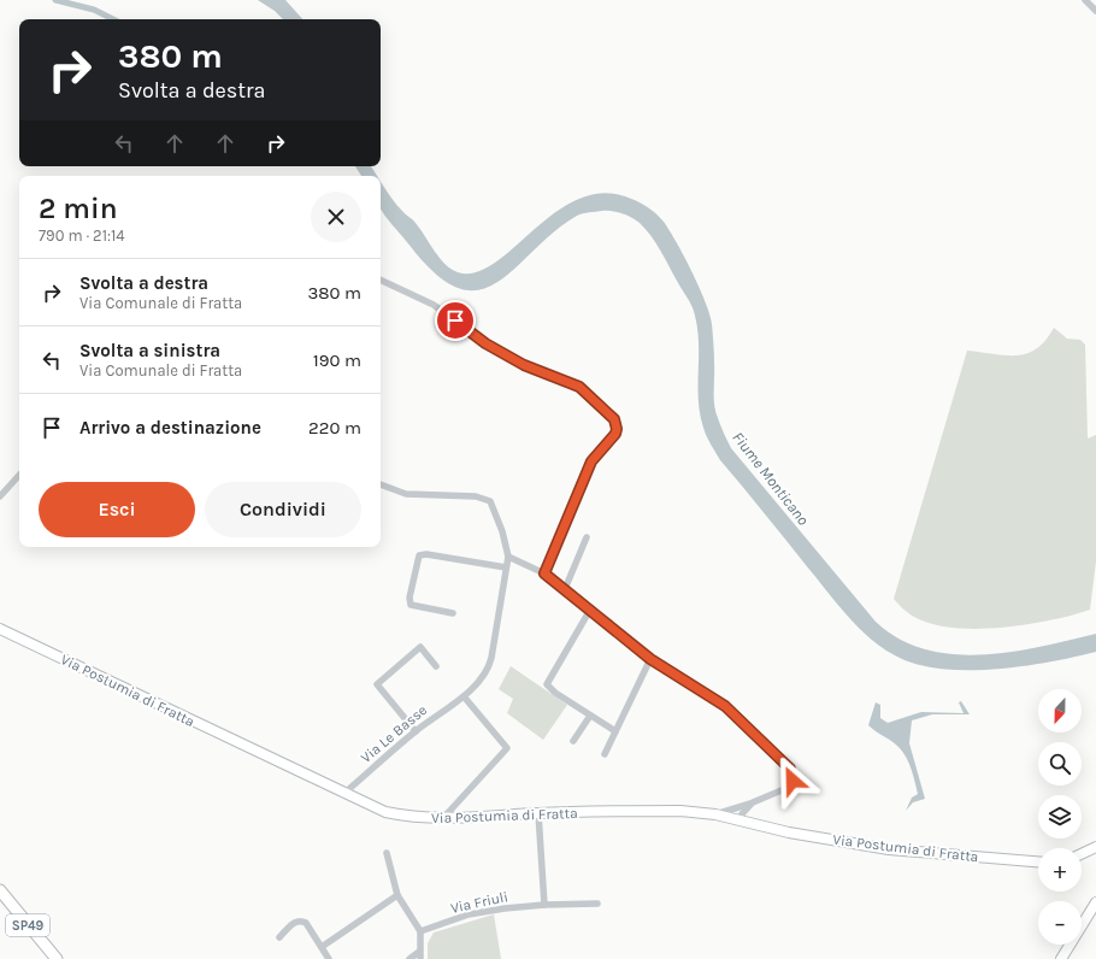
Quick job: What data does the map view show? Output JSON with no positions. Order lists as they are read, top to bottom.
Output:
{
  "streets": {
    "main road": ["Via Postumia di Fratta", "SP49"],
    "street": ["Via Le Basse", "Via Friuli"]
  },
  "crossings": [
    ["Via Postumia di Fratta", "Via Le Basse"]
  ],
  "water": ["Fiume Monticano"],
  "north": "bottom",
  "page": {
    "turn": ["380 m", "Svolta a destra"],
    "heading": ["2 min", "790 m · 21:14"],
    "list": [
      {
        "name": "Svolta a destra",
        "note": "Via Comunale di Fratta",
        "value": "380 m"
      },
      {
        "name": "Svolta a sinistra",
        "note": "Via Comunale di Fratta",
        "value": "190 m"
      },
      {
        "name": "Arrivo a destinazione",
        "value": "220 m"
      }
    ],
    "buttons": ["Esci", "Condividi"],
    "map_buttons": ["+", "−"]
  }
}
